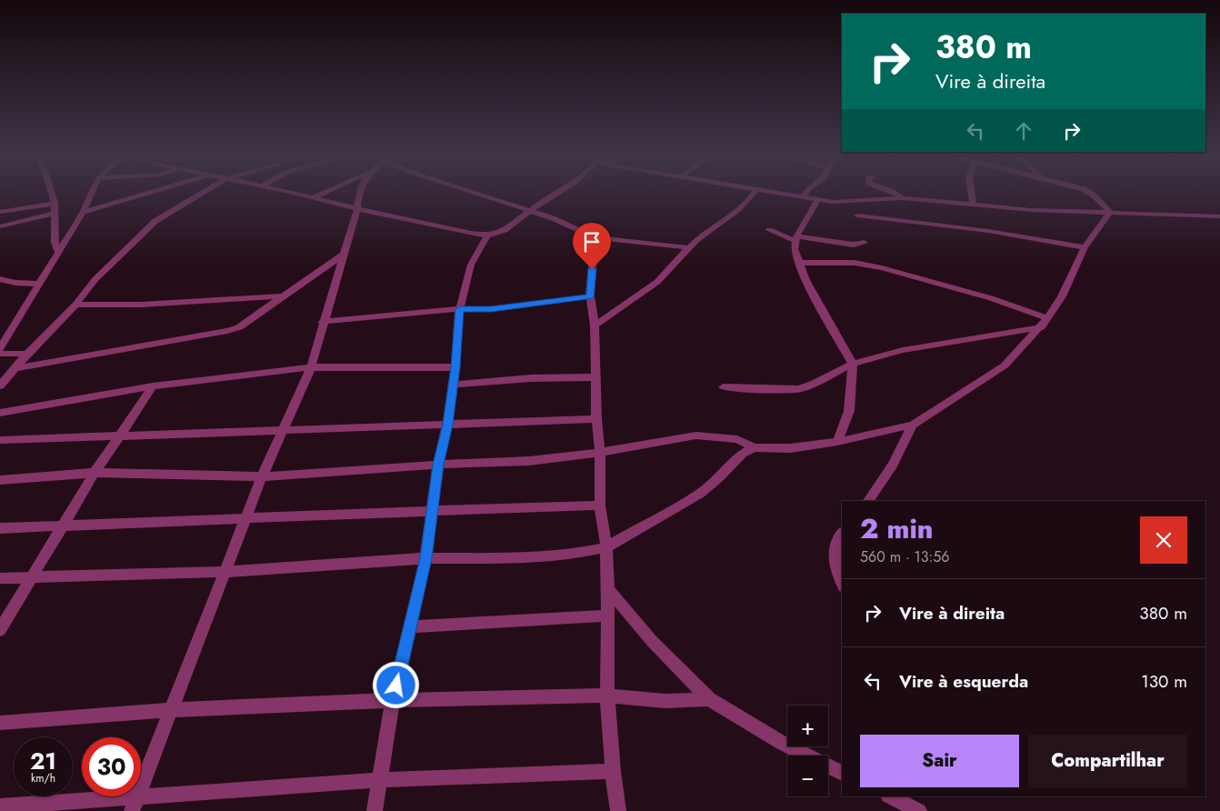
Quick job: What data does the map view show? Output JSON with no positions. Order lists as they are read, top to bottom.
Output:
{
  "page": {
    "turn": ["380 m", "Vire à direita"],
    "heading": ["2 min", "560 m · 13:56"],
    "list": [
      {
        "name": "Vire à direita",
        "value": "380 m"
      },
      {
        "name": "Vire à esquerda",
        "value": "130 m"
      }
    ],
    "map_buttons": ["+", "−"],
    "buttons": ["Sair", "Compartilhar"],
    "speed": "21 km/h",
    "limit": "30"
  }
}
